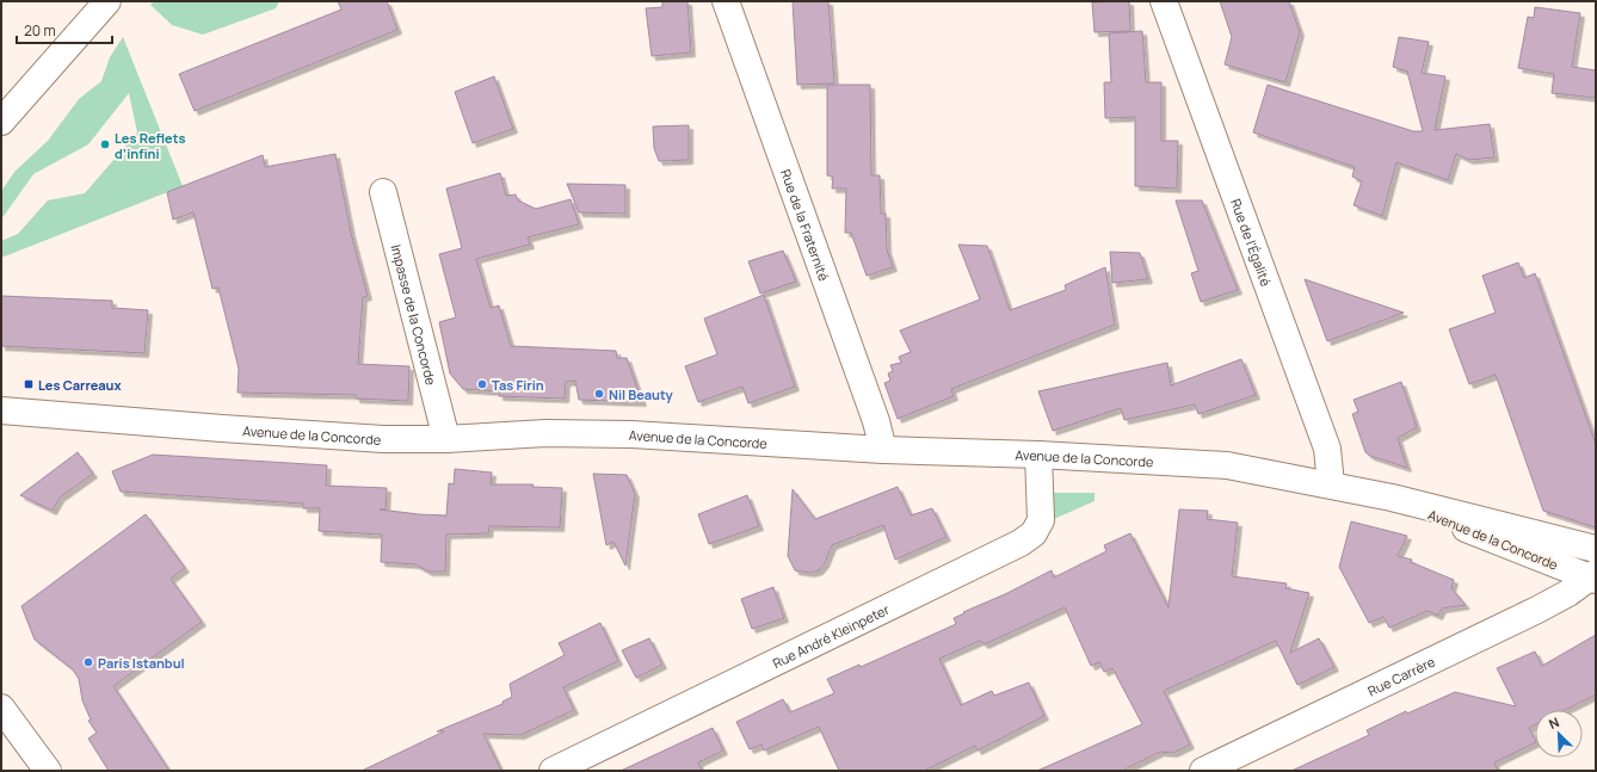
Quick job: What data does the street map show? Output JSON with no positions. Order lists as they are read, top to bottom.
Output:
{
  "streets": {
    "street": [
      "Rue de la Fraternité",
      "Rue de l'Égalité",
      "Impasse de la Concorde",
      "Avenue de la Concorde",
      "Rue André Kleinpeter",
      "Rue Carrère"
    ]
  },
  "crossings": [
    ["Rue de la Fraternité", "Avenue de la Concorde"],
    ["Rue de l'Égalité", "Avenue de la Concorde"],
    ["Impasse de la Concorde", "Avenue de la Concorde"],
    ["Avenue de la Concorde", "Rue André Kleinpeter"],
    ["Avenue de la Concorde", "Rue Carrère"]
  ],
  "places": {
    "other": [
      "Les Reflets d’infini",
      "Tas Firin",
      "Nil Beauty",
      "Paris Istanbul"
    ],
    "transit": ["Les Carreaux"]
  },
  "scale_bar": "20 m",
  "north": "top left"
}
